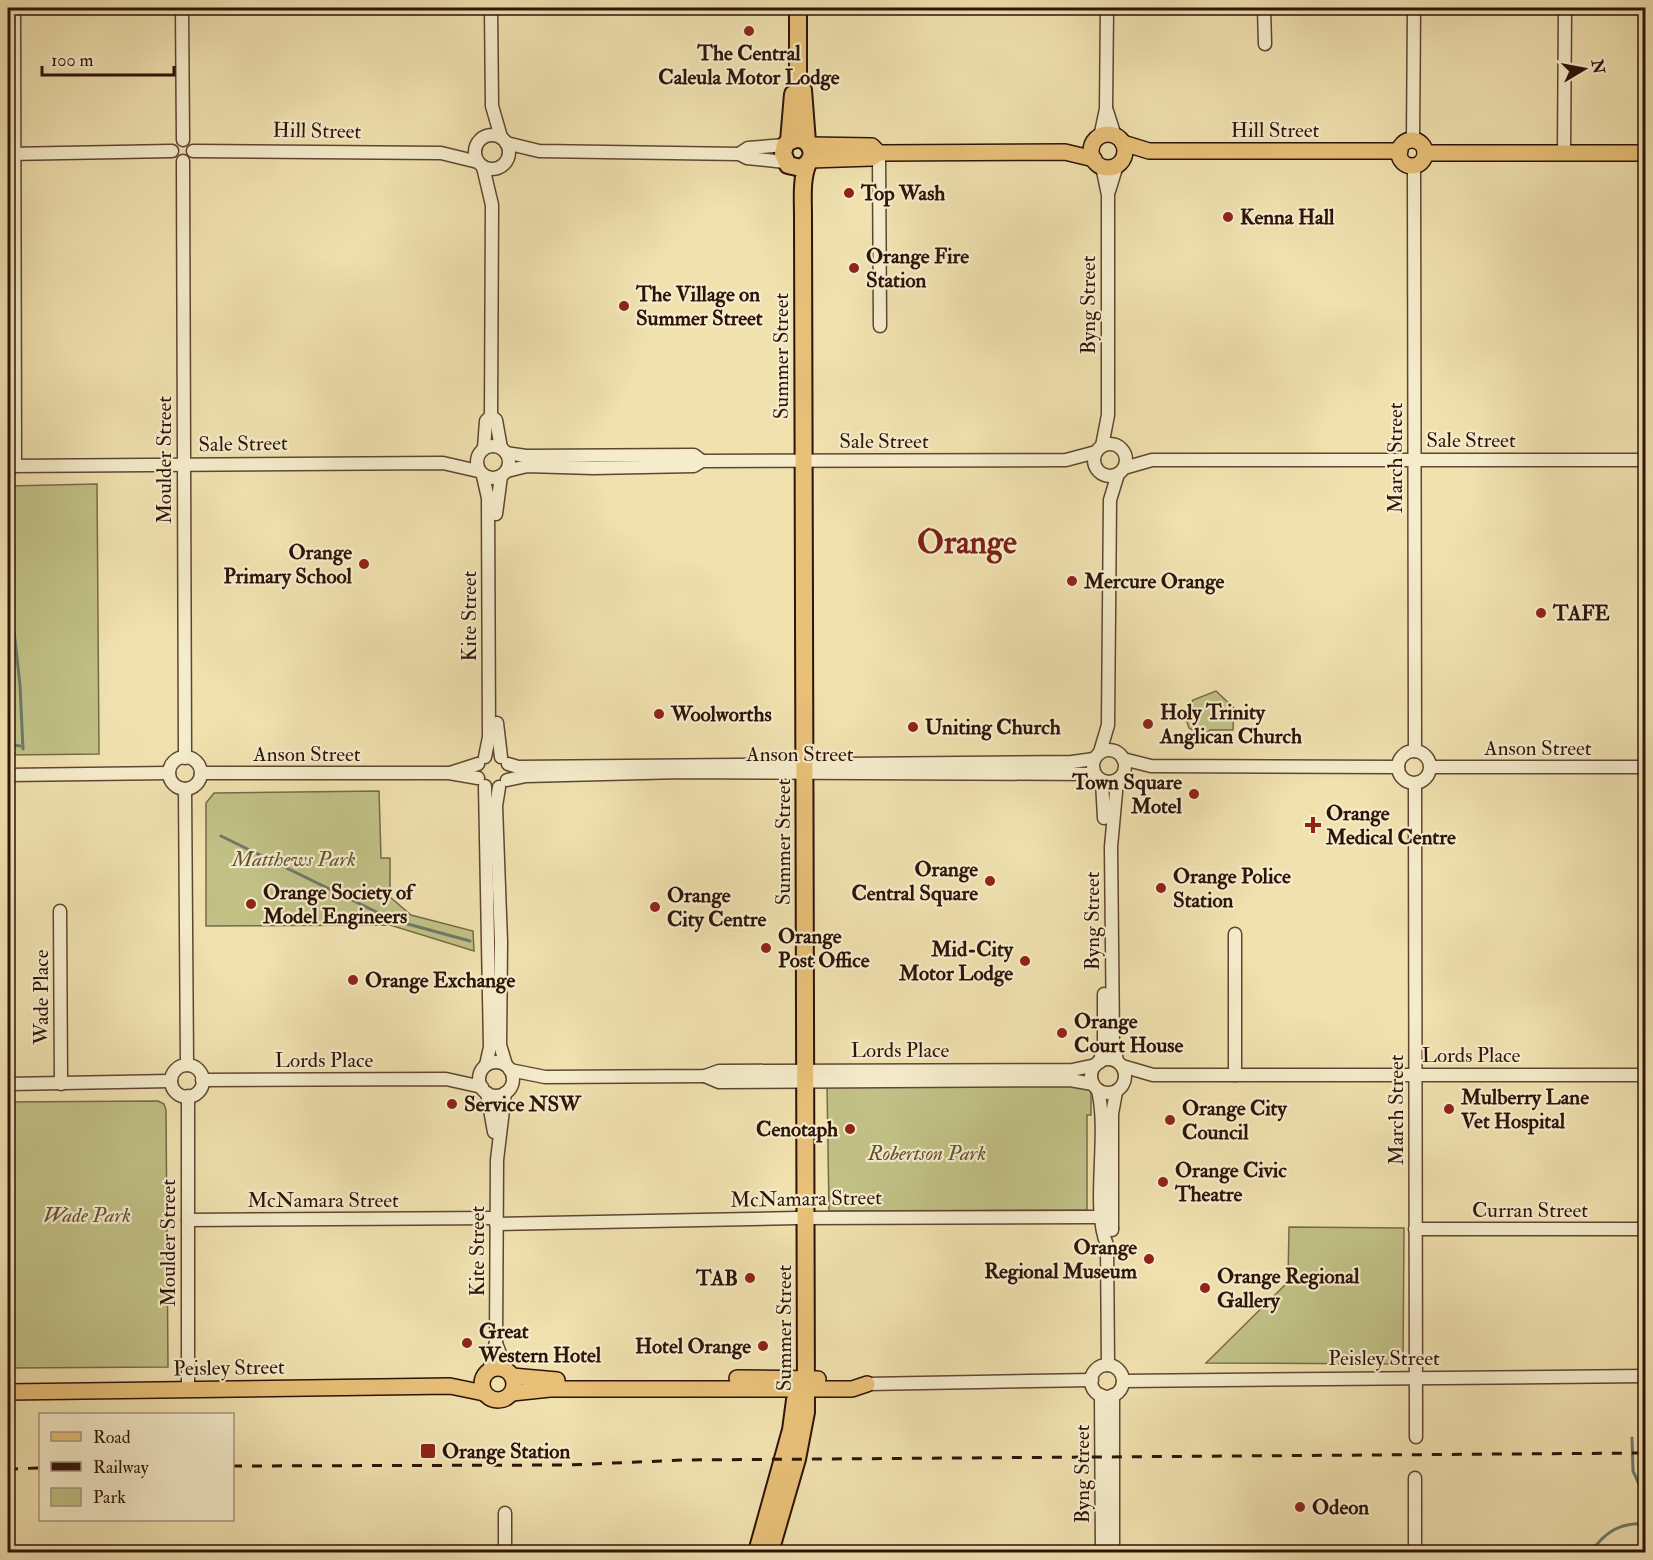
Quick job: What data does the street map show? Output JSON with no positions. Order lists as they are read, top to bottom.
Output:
{
  "streets": {
    "highway": ["Summer Street"],
    "main road": ["Hill Street", "Peisley Street"],
    "street": [
      "Byng Street",
      "Sale Street",
      "March Street",
      "Moulder Street",
      "Kite Street",
      "Anson Street",
      "Wade Place",
      "Lords Place",
      "McNamara Street",
      "Curran Street"
    ]
  },
  "crossings": [
    ["Hill Street", "Byng Street"],
    ["Hill Street", "March Street"],
    ["Hill Street", "Moulder Street"],
    ["Byng Street", "Sale Street"],
    ["Byng Street", "Anson Street"],
    ["Byng Street", "Lords Place"],
    ["Byng Street", "Peisley Street"],
    ["Summer Street", "Sale Street"],
    ["Summer Street", "Anson Street"],
    ["Summer Street", "Lords Place"],
    ["Summer Street", "McNamara Street"],
    ["Sale Street", "March Street"],
    ["Sale Street", "Moulder Street"],
    ["Sale Street", "Kite Street"],
    ["March Street", "Anson Street"],
    ["March Street", "Lords Place"],
    ["March Street", "Curran Street"],
    ["March Street", "Peisley Street"],
    ["Moulder Street", "Anson Street"],
    ["Moulder Street", "Lords Place"],
    ["Moulder Street", "McNamara Street"],
    ["Moulder Street", "Peisley Street"],
    ["Kite Street", "Anson Street"],
    ["Kite Street", "Lords Place"],
    ["Kite Street", "McNamara Street"],
    ["Kite Street", "Peisley Street"]
  ],
  "districts": ["Orange"],
  "parks": ["Matthews Park", "Robertson Park", "Wade Park"],
  "places": {
    "other": [
      "The Central Caleula Motor Lodge",
      "Top Wash",
      "Kenna Hall",
      "Orange Fire Station",
      "The Village on Summer Street",
      "Orange Primary School",
      "Mercure Orange",
      "TAFE",
      "Woolworths",
      "Holy Trinity Anglican Church",
      "Uniting Church",
      "Town Square Motel",
      "Orange Central Square",
      "Orange Police Station",
      "Orange Society of Model Engineers",
      "Orange City Centre",
      "Orange Post Office",
      "Mid-City Motor Lodge",
      "Orange Exchange",
      "Orange Court House",
      "Service NSW",
      "Mulberry Lane Vet Hospital",
      "Orange City Council",
      "Cenotaph",
      "Orange Civic Theatre",
      "Orange Regional Museum",
      "TAB",
      "Orange Regional Gallery",
      "Great Western Hotel",
      "Hotel Orange",
      "Odeon"
    ],
    "health": ["Orange Medical Centre"],
    "transit": ["Orange Station"]
  },
  "legend": ["Road", "Railway", "Park"],
  "scale_bar": "100 m",
  "north": "right"
}
